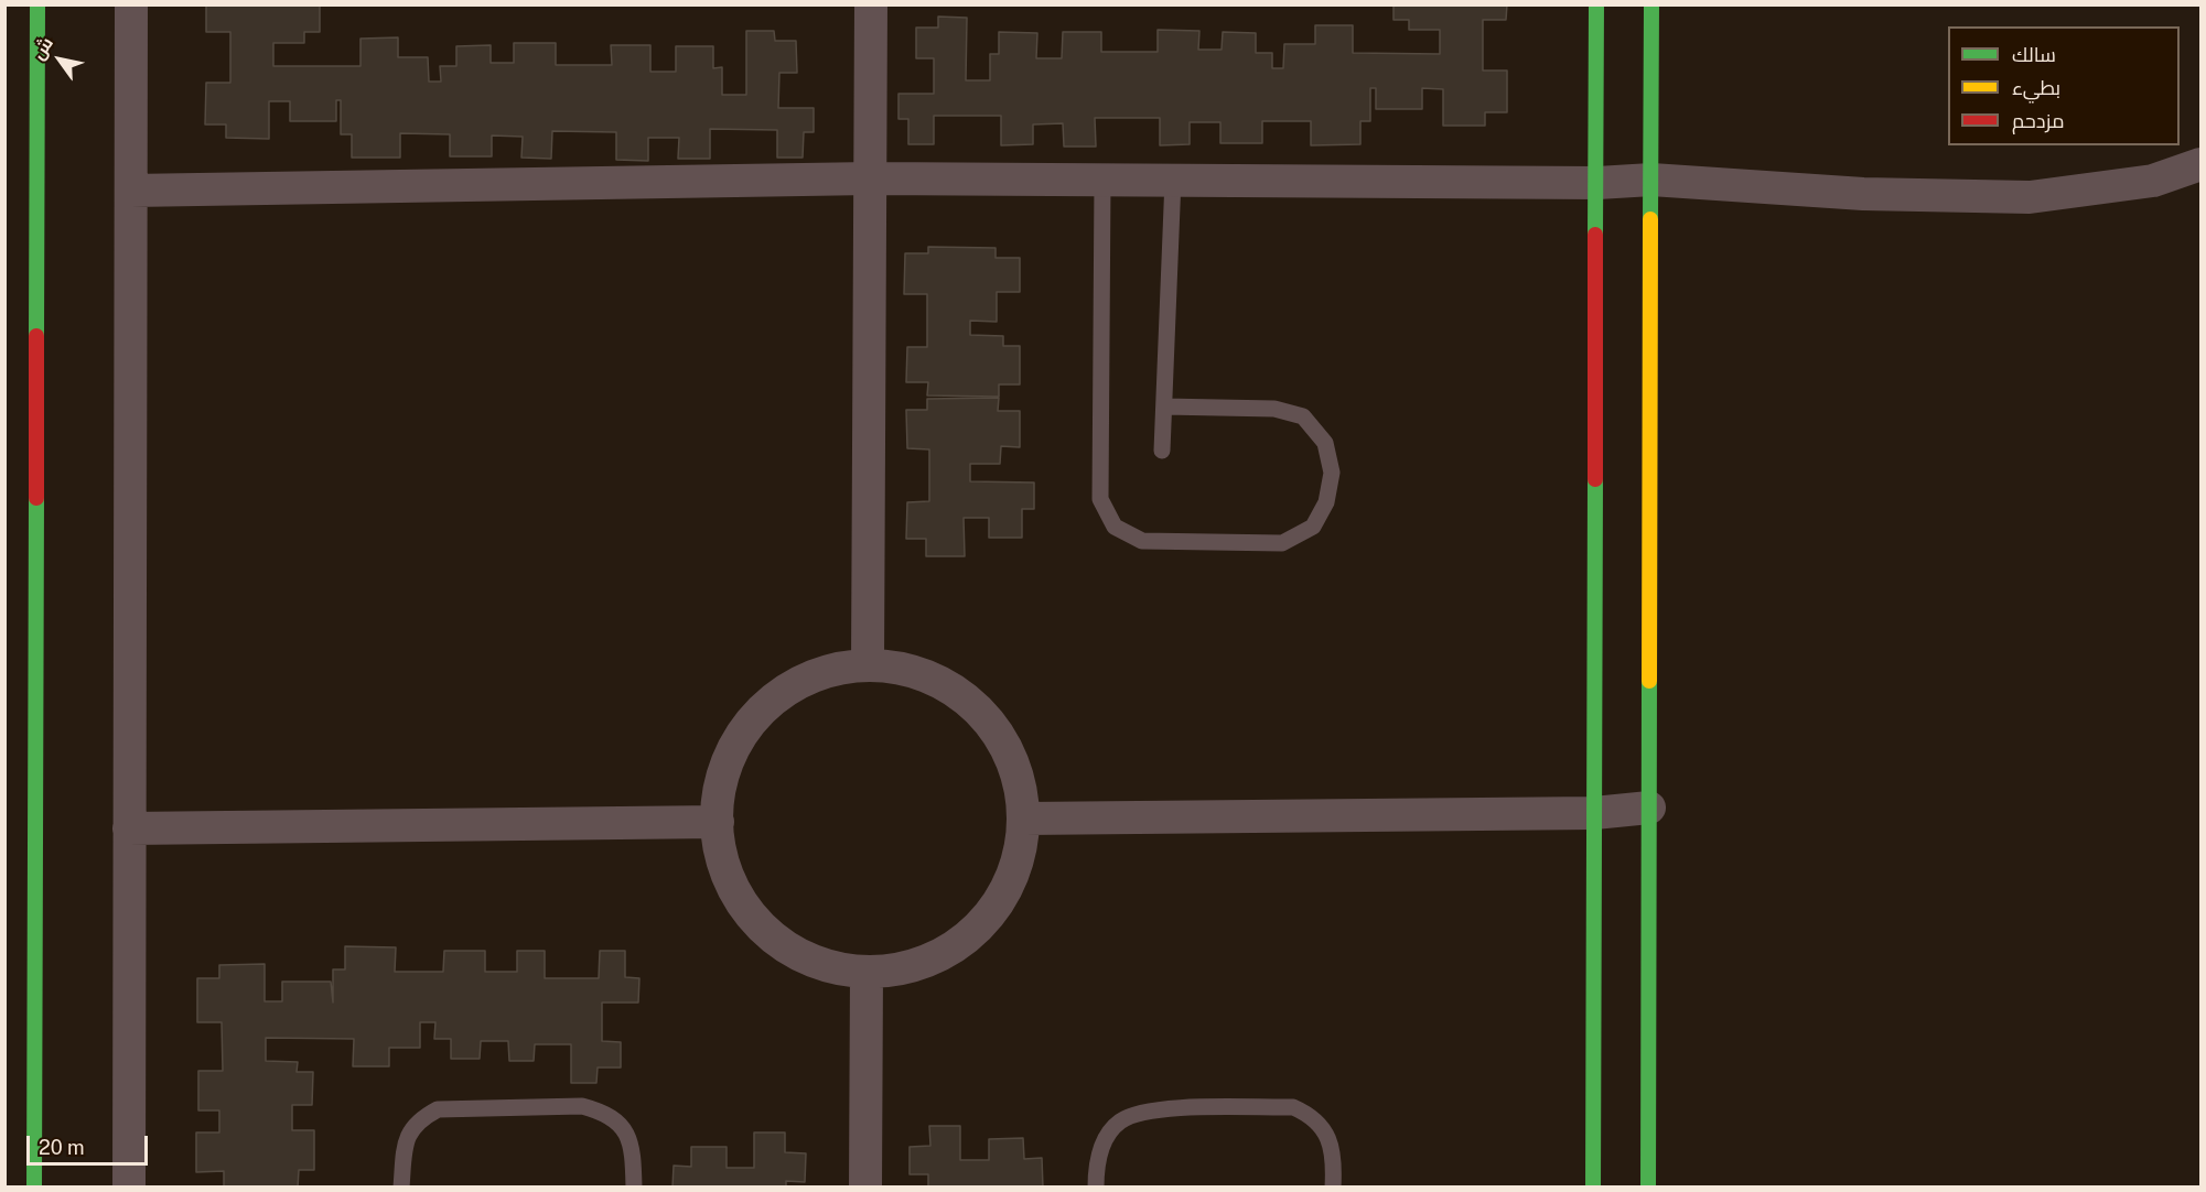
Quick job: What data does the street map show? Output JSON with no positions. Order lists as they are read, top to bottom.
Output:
{
  "legend": ["سالك", "بطيء", "مزدحم"],
  "scale_bar": "20 m",
  "north": "top left"
}
